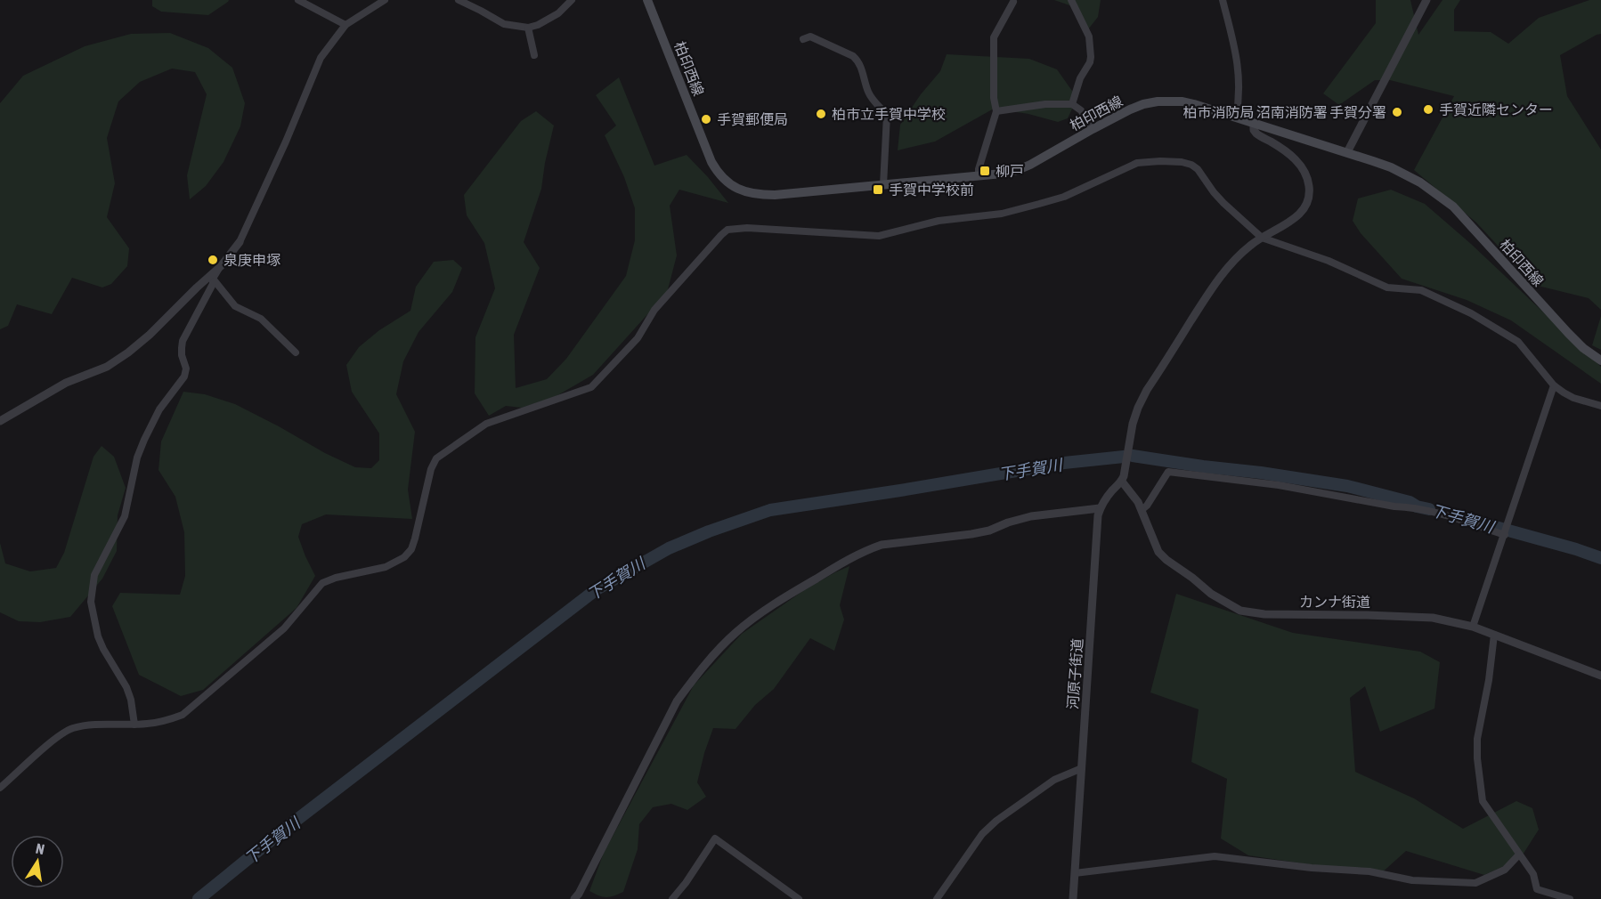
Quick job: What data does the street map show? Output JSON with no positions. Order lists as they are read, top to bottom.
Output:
{
  "streets": {
    "main road": ["柏印西線"],
    "street": ["カンナ街道", "河原子街道"]
  },
  "water": ["下手賀川"],
  "places": {
    "other": [
      "手賀近隣センター",
      "柏市消防局 沼南消防署 手賀分署",
      "柏市立手賀中学校",
      "手賀郵便局",
      "泉庚申塚"
    ],
    "transit": ["柳戸", "手賀中学校前"]
  },
  "north": "top"
}
